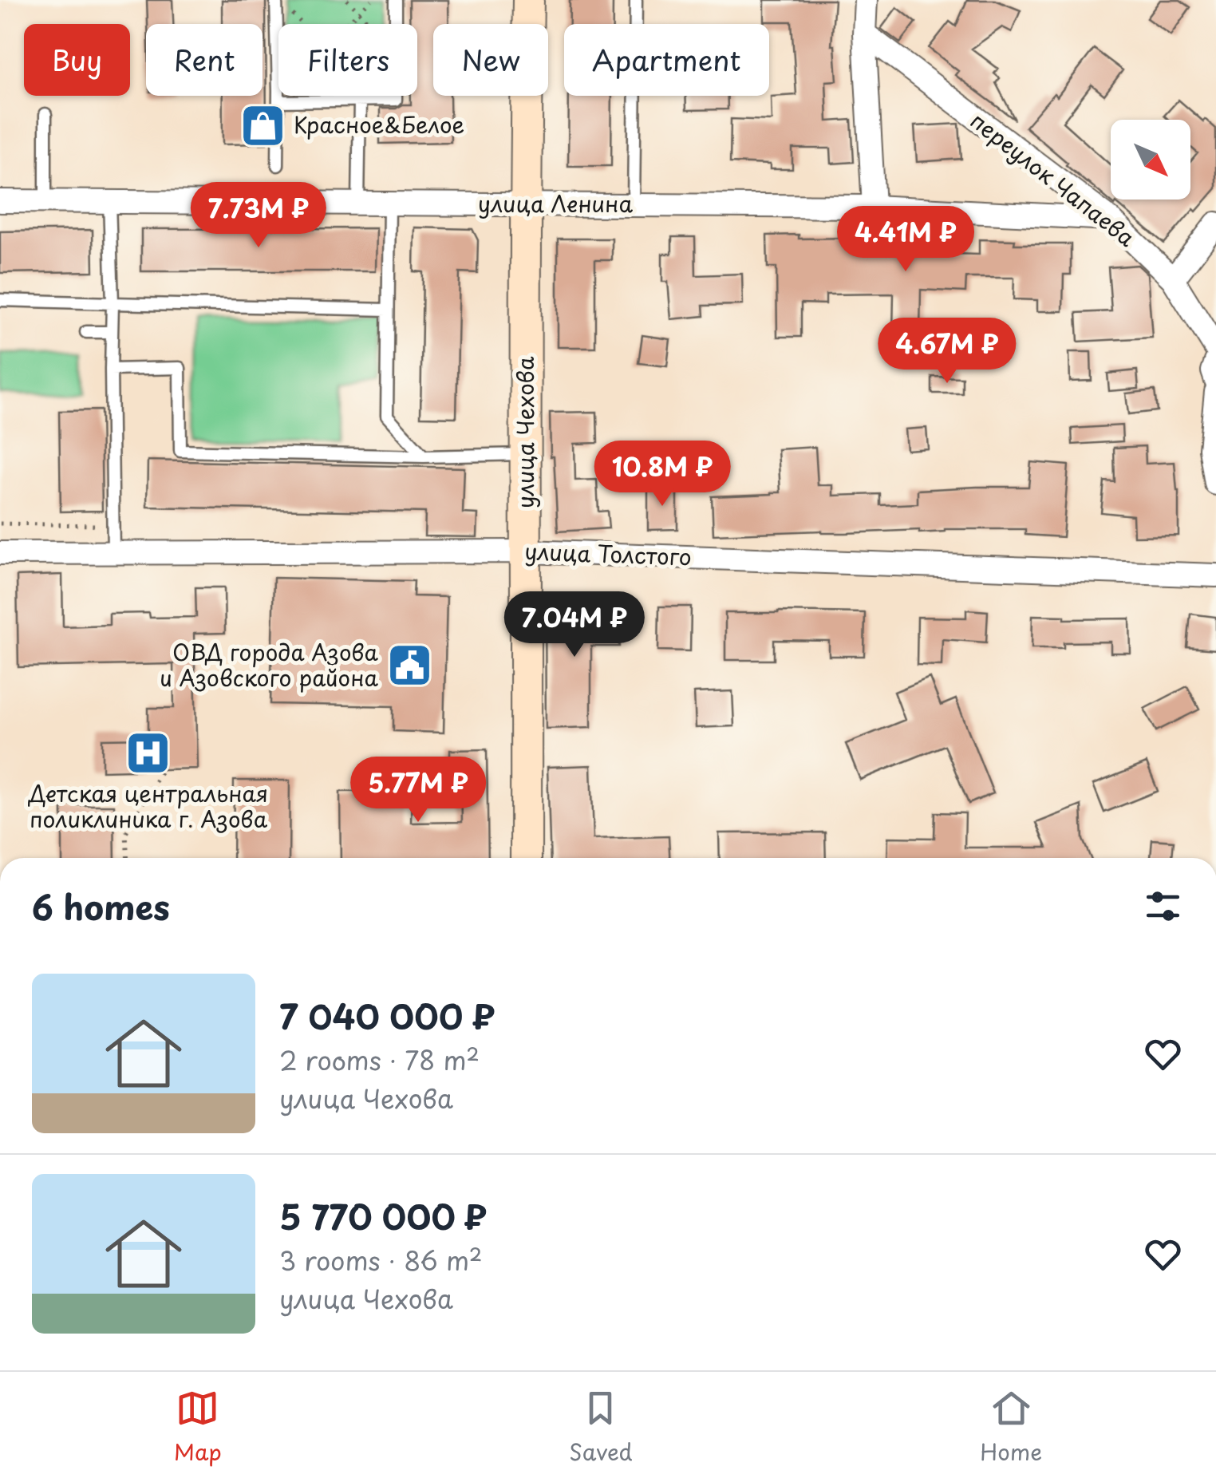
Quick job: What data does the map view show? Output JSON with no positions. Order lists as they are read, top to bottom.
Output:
{
  "streets": {
    "main road": ["улица Чехова"],
    "street": ["переулок Чапаева", "улица Ленина", "улица Толстого"]
  },
  "crossings": [
    ["переулок Чапаева", "улица Ленина"],
    ["улица Ленина", "улица Чехова"],
    ["улица Чехова", "улица Толстого"]
  ],
  "places": {
    "shop": ["Красное&Белое"],
    "public building": ["ОВД города Азова и Азовского района"],
    "hospital": ["Детская центральная поликлиника г. Азова"]
  },
  "north": "bottom right",
  "page": {
    "chip": [
      "Buy",
      "Rent",
      "Filters",
      "New",
      "Apartment"
    ],
    "price": [
      "7.73M ₽",
      "4.41M ₽",
      "4.67M ₽",
      "10.8M ₽",
      "7.04M ₽",
      "5.77M ₽"
    ],
    "heading": "6 homes",
    "list": [
      {
        "name": "7 040 000 ₽",
        "note": "2 rooms · 78 m² · улица Чехова"
      },
      {
        "name": "5 770 000 ₽",
        "note": "3 rooms · 86 m² · улица Чехова"
      }
    ],
    "tabs": ["Map", "Saved", "Home"]
  }
}
